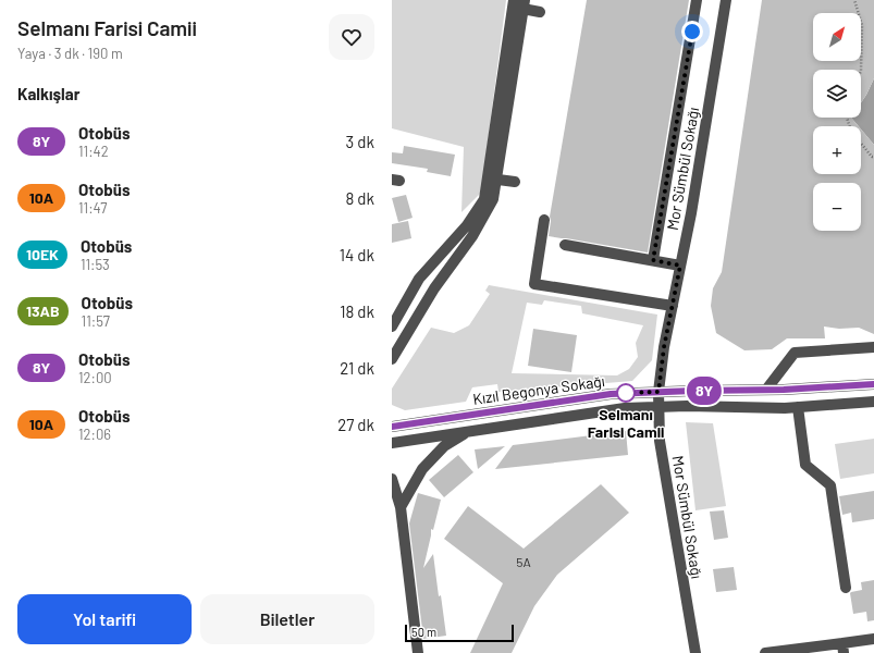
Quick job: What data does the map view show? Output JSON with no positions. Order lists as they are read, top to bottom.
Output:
{
  "streets": {
    "street": ["Mor Sümbül Sokağı", "Kızıl Begonya Sokağı"]
  },
  "crossings": [
    ["Mor Sümbül Sokağı", "Kızıl Begonya Sokağı"]
  ],
  "places": ["Selmanı Farisi Camii"],
  "lines": ["bus line 8Y"],
  "house_numbers": ["5A"],
  "scale_bar": "50 m",
  "north": "top right",
  "page": {
    "heading": [
      ["Selmanı Farisi Camii", "Yaya · 3 dk · 190 m"],
      "Kalkışlar"
    ],
    "on_map": "8Y",
    "map_buttons": ["+", "−"],
    "list": [
      {
        "mark": "8Y",
        "name": "Otobüs",
        "note": "11:42",
        "value": "3 dk"
      },
      {
        "mark": "10A",
        "name": "Otobüs",
        "note": "11:47",
        "value": "8 dk"
      },
      {
        "mark": "10EK",
        "name": "Otobüs",
        "note": "11:53",
        "value": "14 dk"
      },
      {
        "mark": "13AB",
        "name": "Otobüs",
        "note": "11:57",
        "value": "18 dk"
      },
      {
        "mark": "8Y",
        "name": "Otobüs",
        "note": "12:00",
        "value": "21 dk"
      },
      {
        "mark": "10A",
        "name": "Otobüs",
        "note": "12:06",
        "value": "27 dk"
      }
    ],
    "buttons": ["Yol tarifi", "Biletler"],
    "scale": "50 m"
  }
}
